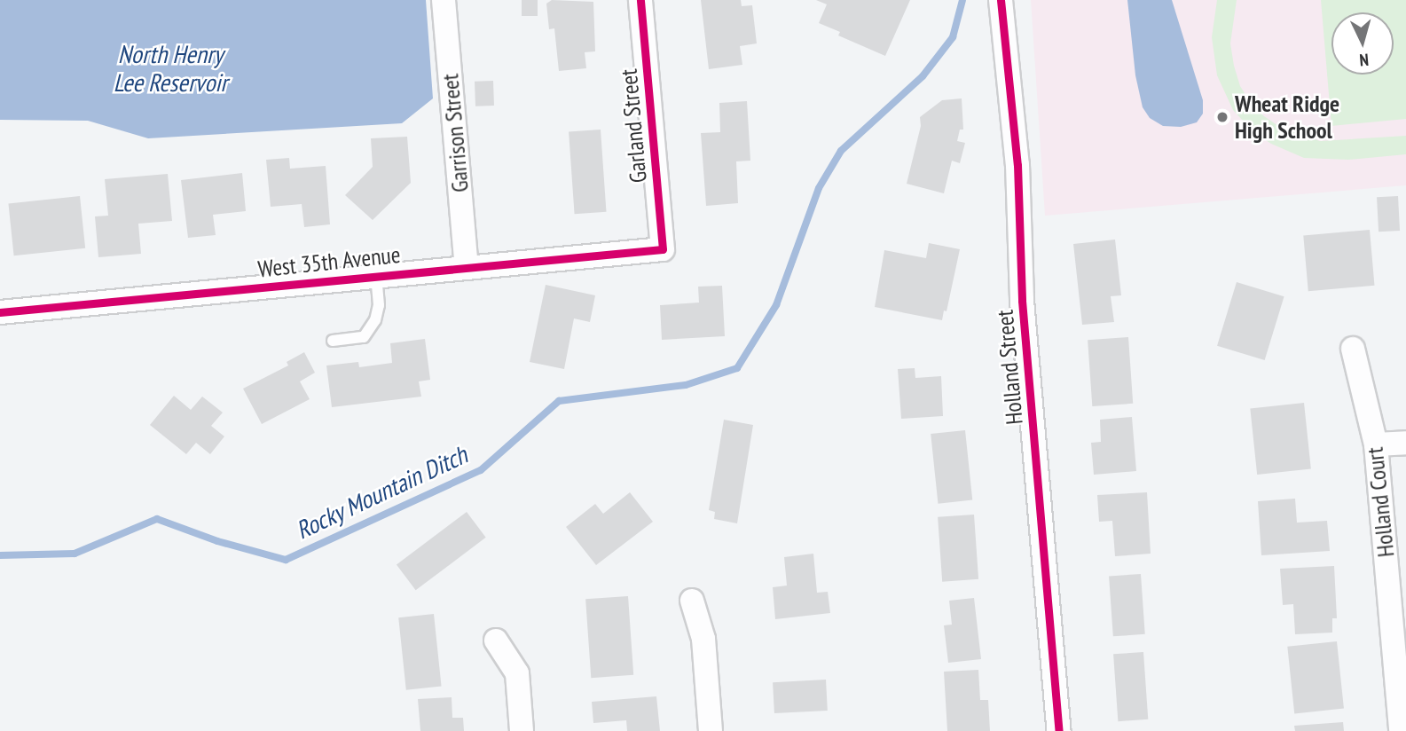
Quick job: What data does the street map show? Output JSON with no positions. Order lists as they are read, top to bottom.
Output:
{
  "streets": {
    "street": [
      "Garland Street",
      "Garrison Street",
      "West 35th Avenue",
      "Holland Street",
      "Holland Court"
    ]
  },
  "crossings": [
    ["Garland Street", "West 35th Avenue"],
    ["Garrison Street", "West 35th Avenue"]
  ],
  "water": ["North Henry Lee Reservoir", "Rocky Mountain Ditch"],
  "places": ["Wheat Ridge High School"],
  "north": "bottom"
}
